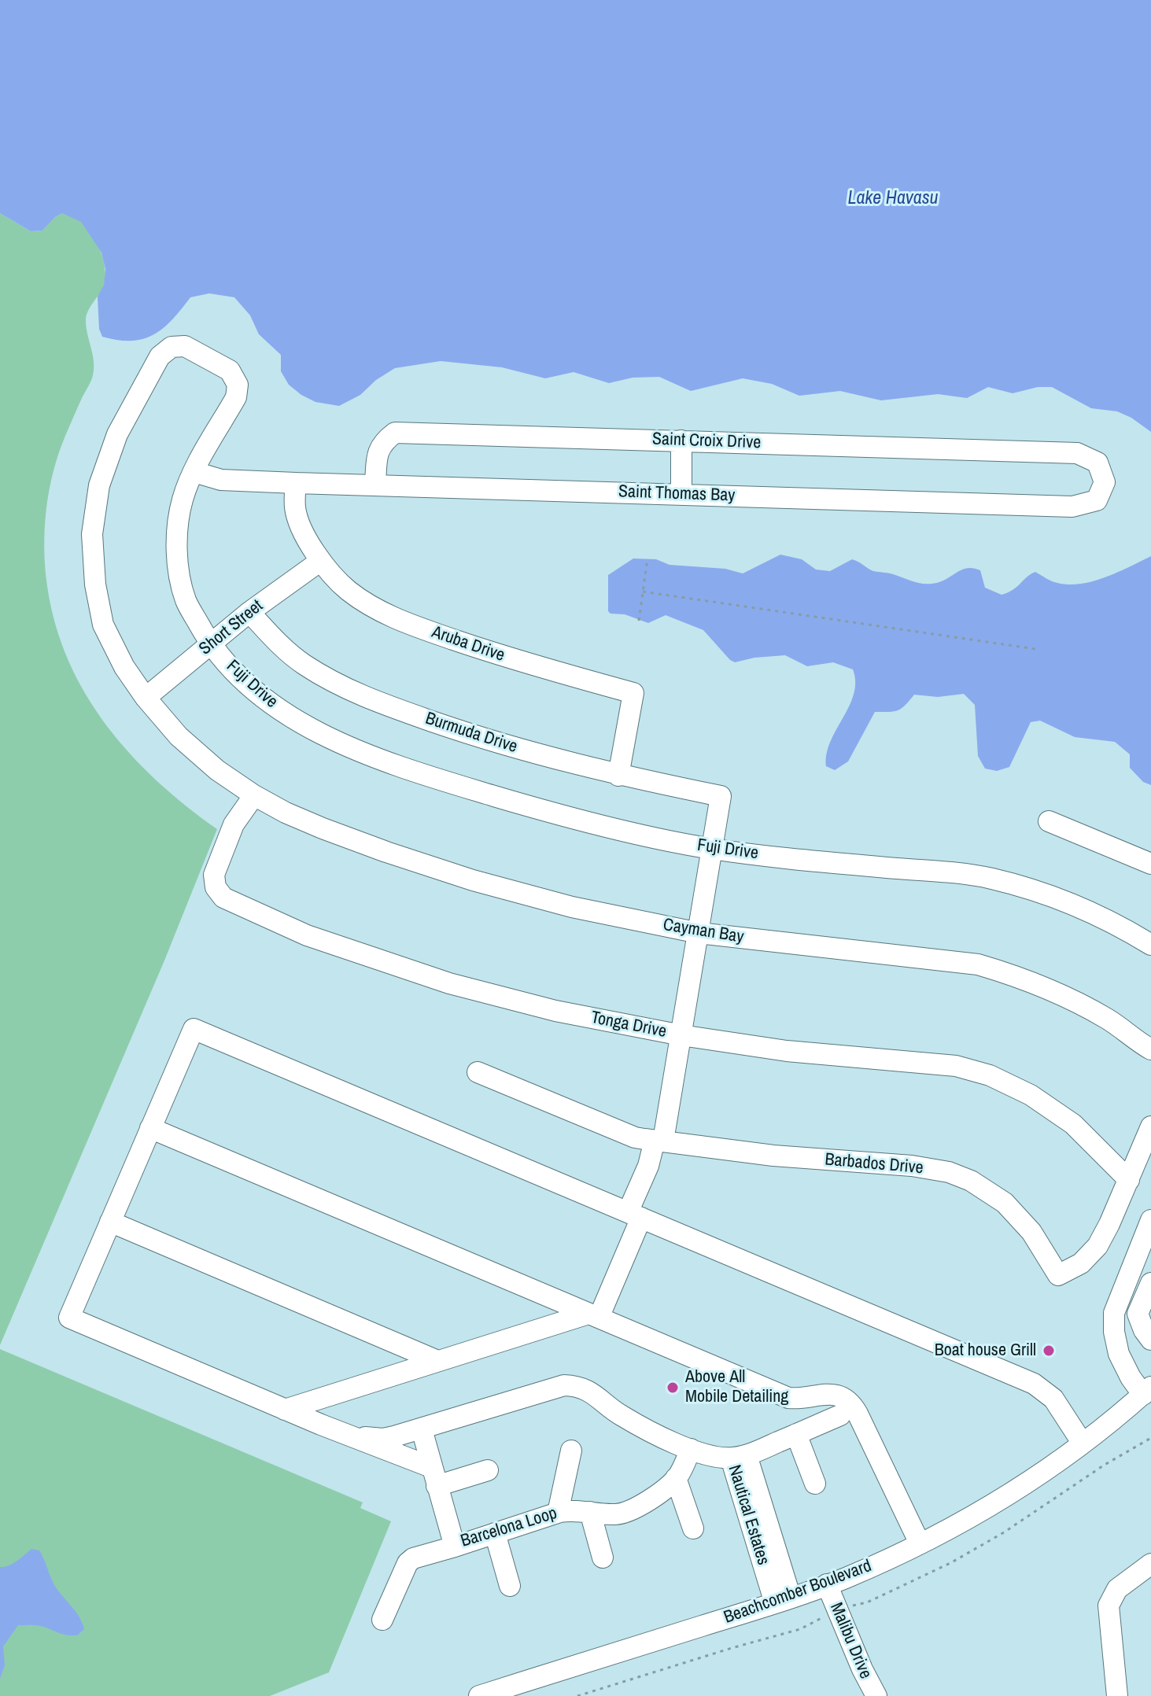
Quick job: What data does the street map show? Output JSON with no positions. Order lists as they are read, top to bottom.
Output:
{
  "streets": {
    "street": [
      "Saint Croix Drive",
      "Saint Thomas Bay",
      "Short Street",
      "Aruba Drive",
      "Fuji Drive",
      "Burmuda Drive",
      "Cayman Bay",
      "Tonga Drive",
      "Barbados Drive",
      "Nautical Estates",
      "Barcelona Loop",
      "Beachcomber Boulevard",
      "Malibu Drive"
    ]
  },
  "crossings": [
    ["Saint Croix Drive", "Saint Thomas Bay"],
    ["Saint Thomas Bay", "Aruba Drive"],
    ["Saint Thomas Bay", "Fuji Drive"],
    ["Short Street", "Aruba Drive"],
    ["Short Street", "Fuji Drive"],
    ["Short Street", "Burmuda Drive"],
    ["Aruba Drive", "Burmuda Drive"],
    ["Fuji Drive", "Burmuda Drive"],
    ["Fuji Drive", "Cayman Bay"],
    ["Fuji Drive", "Tonga Drive"],
    ["Cayman Bay", "Tonga Drive"],
    ["Tonga Drive", "Barbados Drive"],
    ["Nautical Estates", "Barcelona Loop"],
    ["Nautical Estates", "Beachcomber Boulevard"],
    ["Beachcomber Boulevard", "Malibu Drive"]
  ],
  "water": ["Lake Havasu"],
  "places": ["Boat house Grill", "Above All Mobile Detailing"]
}
